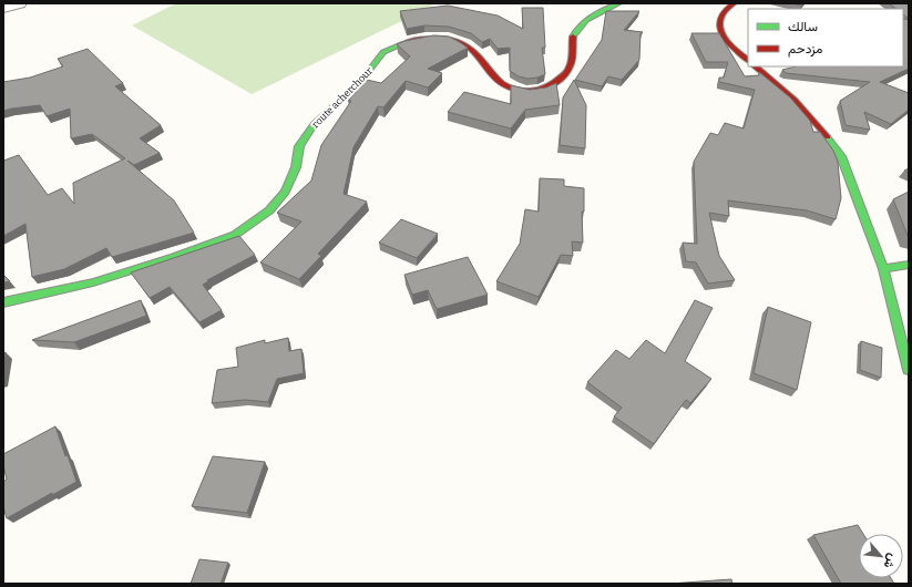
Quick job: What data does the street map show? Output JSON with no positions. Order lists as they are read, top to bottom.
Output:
{
  "streets": {
    "street": ["route acherchour"]
  },
  "legend": ["سالك", "مزدحم"],
  "north": "bottom right"
}
